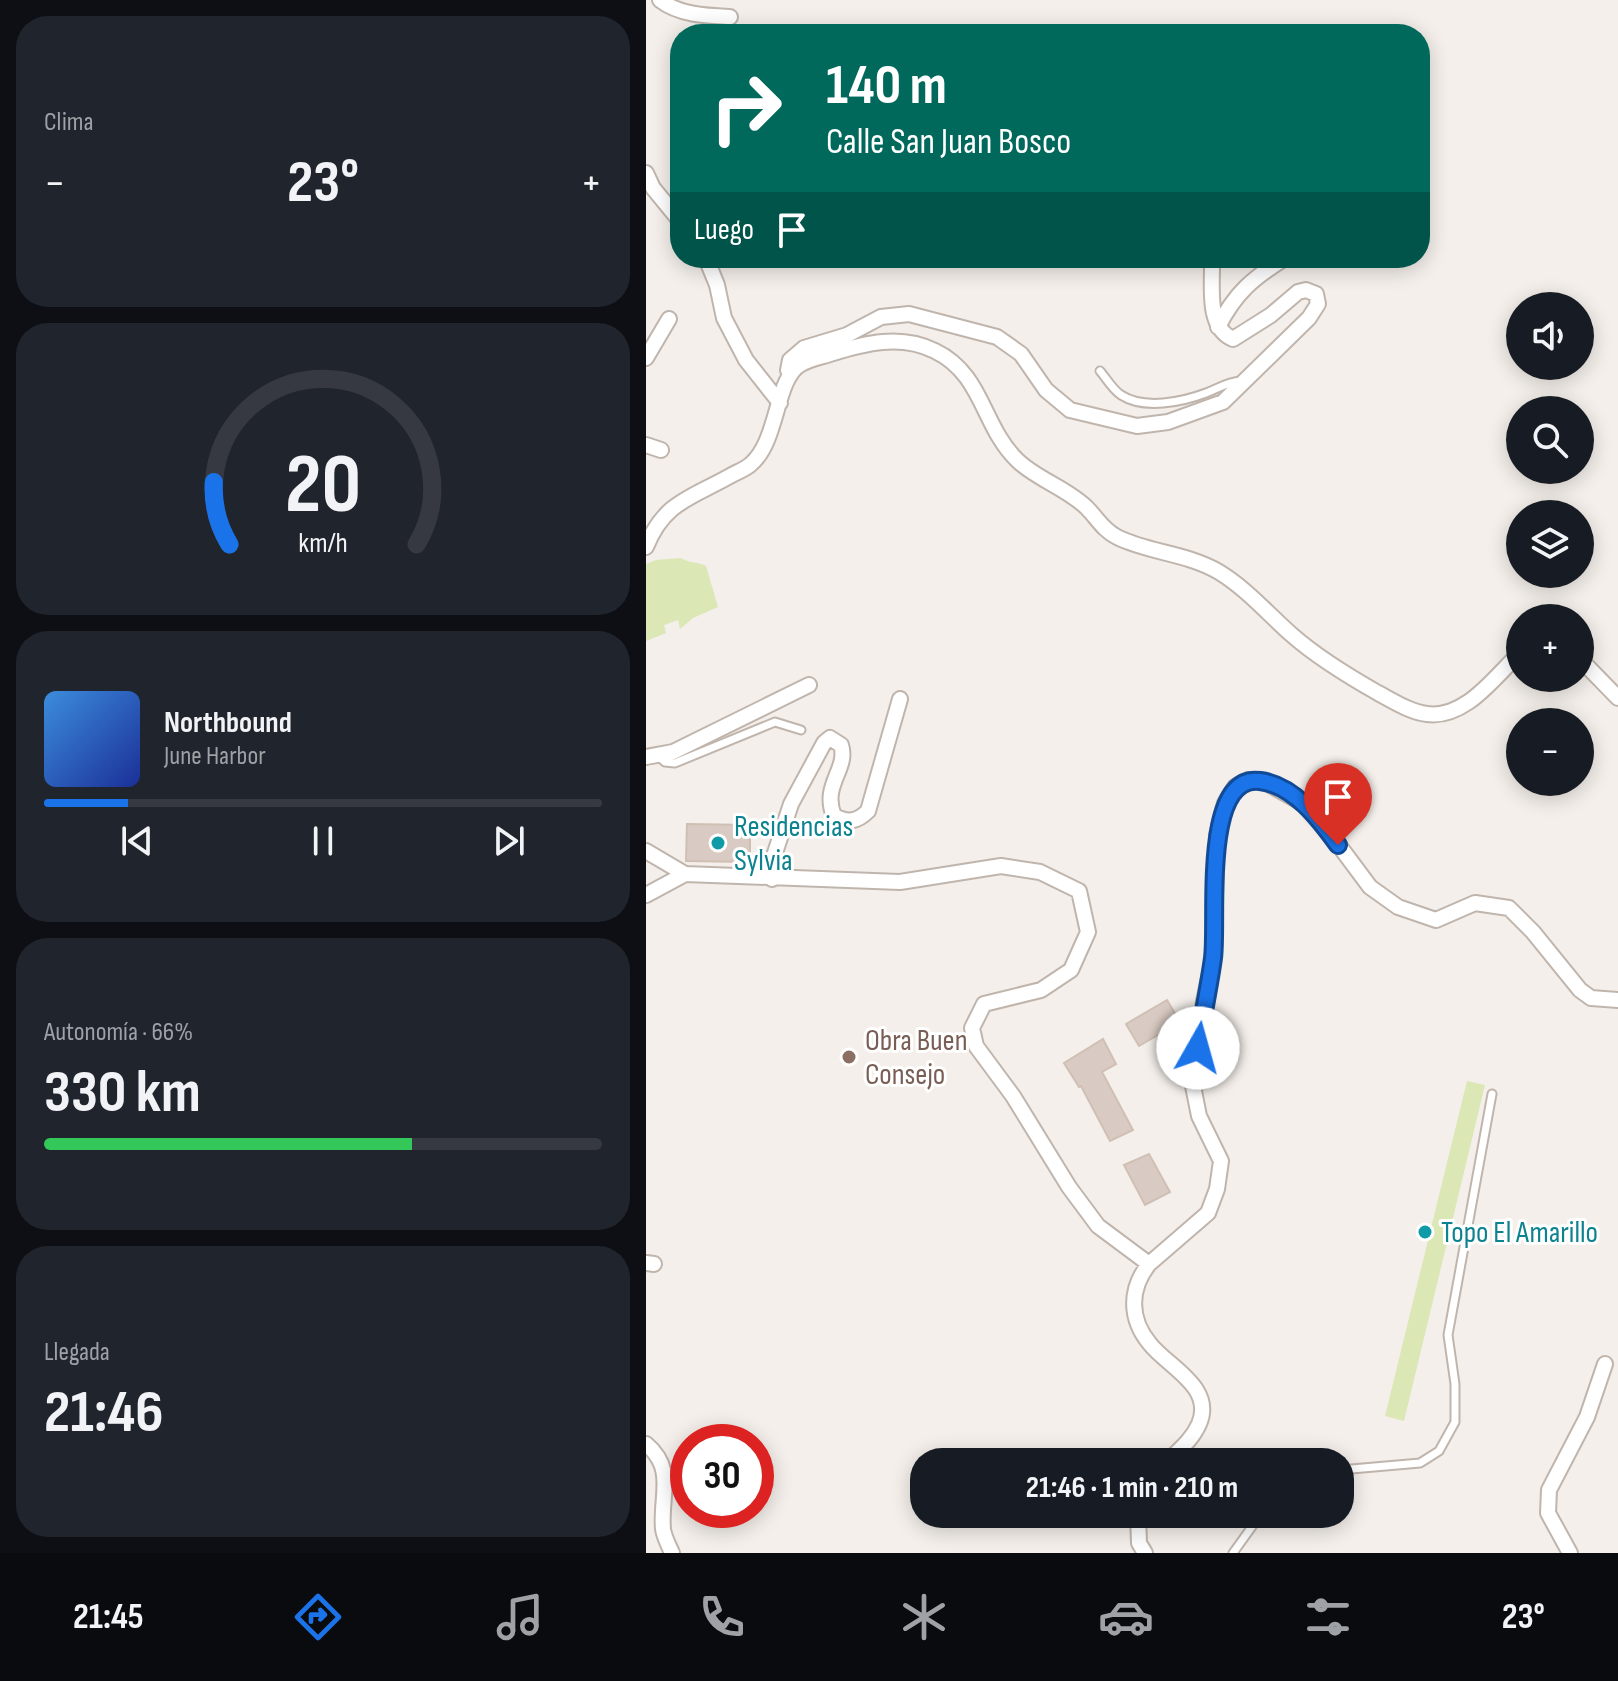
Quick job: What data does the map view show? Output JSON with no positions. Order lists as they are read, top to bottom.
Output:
{
  "places": ["Residencias Sylvia", "Obra Buen Consejo", "Topo El Amarillo"],
  "page": {
    "tile": [
      "Clima",
      ["Autonomía · 66%", "330 km"],
      ["Llegada", "21:46"]
    ],
    "turn": ["140 m", "Calle San Juan Bosco"],
    "heat": ["−", "23°", "+"],
    "then": "Luego",
    "map_buttons": ["+", "−"],
    "song": ["Northbound", "June Harbor"],
    "limit": "30",
    "trip": "21:46 · 1 min · 210 m",
    "tabs": ["21:45", "23°"],
    "gauge": ["20", "km/h"]
  }
}
